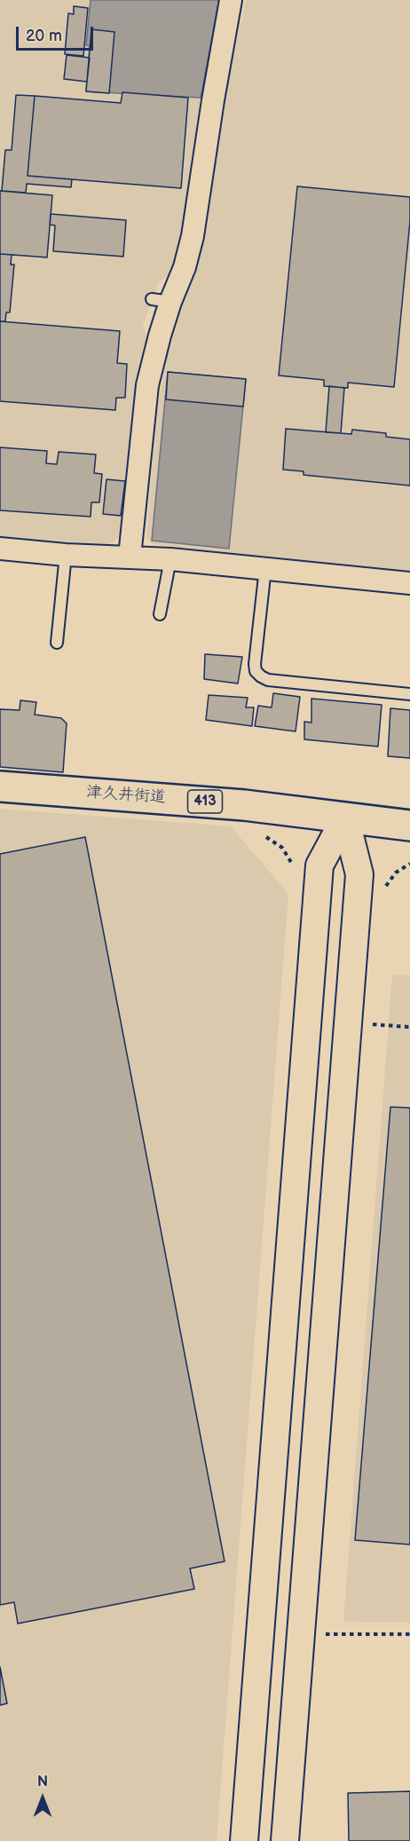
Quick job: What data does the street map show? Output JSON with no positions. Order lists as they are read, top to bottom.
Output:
{
  "streets": {
    "highway": ["津久井街道", "413"]
  },
  "scale_bar": "20 m",
  "north": "top"
}
